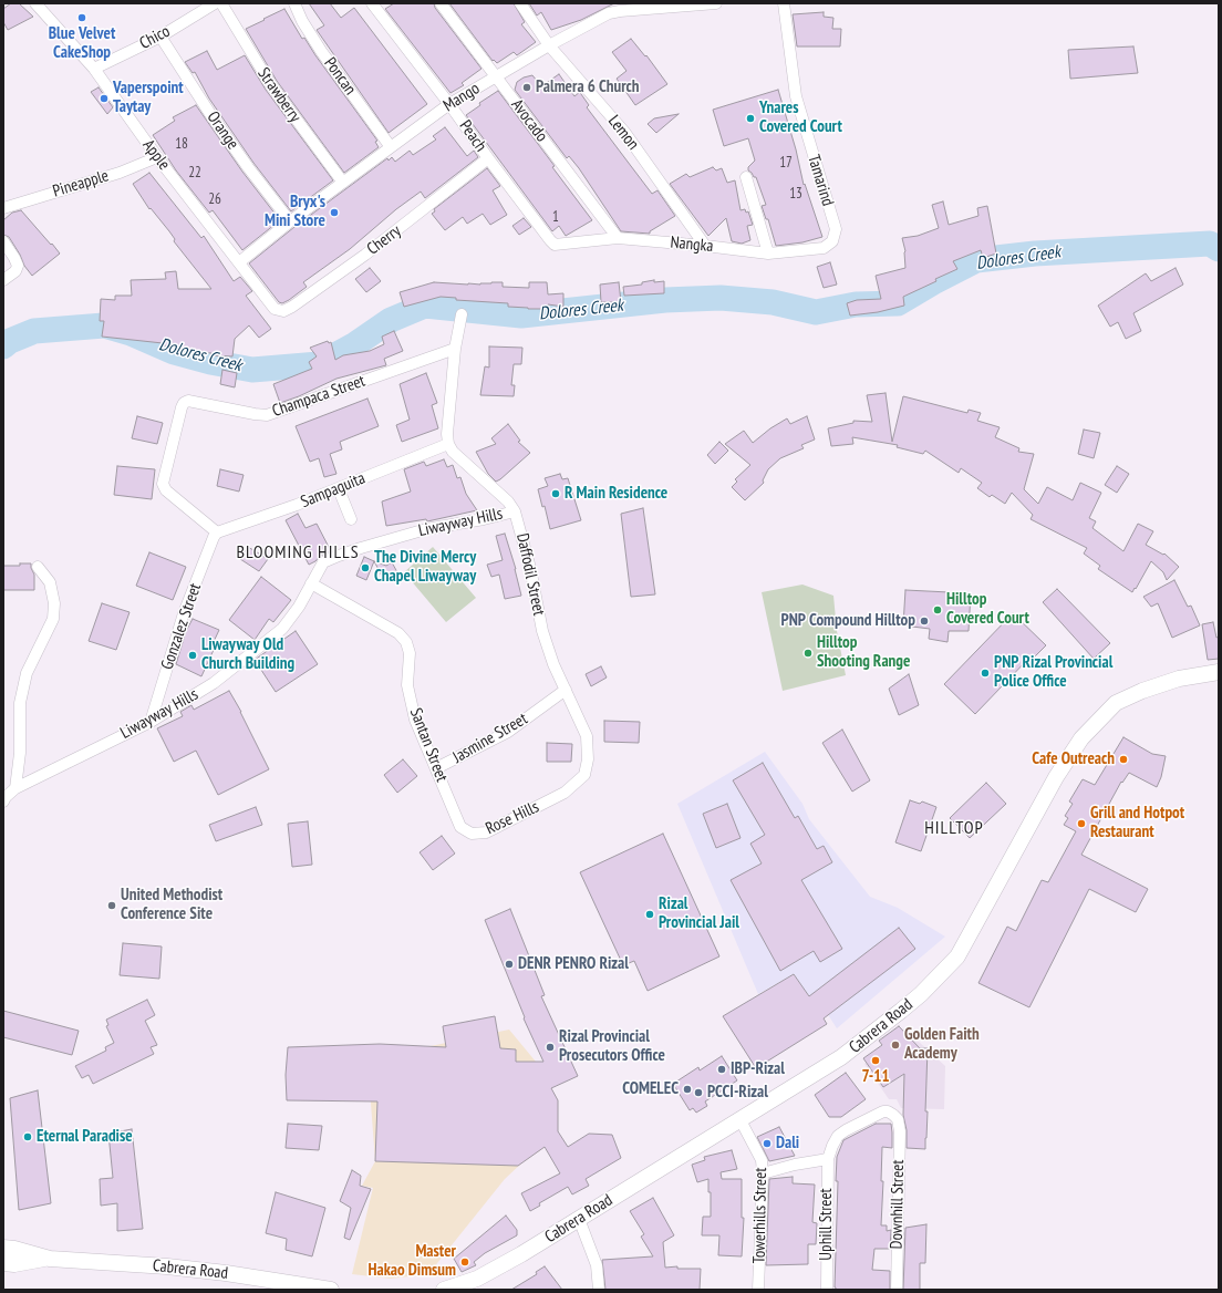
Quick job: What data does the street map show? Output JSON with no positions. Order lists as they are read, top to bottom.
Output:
{
  "streets": {
    "main road": ["Cabrera Road"],
    "street": [
      "Chico",
      "Poncan",
      "Strawberry",
      "Mango",
      "Avocado",
      "Orange",
      "Lemon",
      "Peach",
      "Apple",
      "Tamarind",
      "Pineapple",
      "Cherry",
      "Nangka",
      "Champaca Street",
      "Sampaguita",
      "Liwayway Hills",
      "Daffodil Street",
      "Gonzalez Street",
      "Jasmine Street",
      "Santan Street",
      "Rose Hills",
      "Downhill Street",
      "Towerhills Street",
      "Uphill Street"
    ]
  },
  "crossings": [
    ["Chico", "Orange"],
    ["Chico", "Apple"],
    ["Poncan", "Mango"],
    ["Strawberry", "Mango"],
    ["Mango", "Avocado"],
    ["Mango", "Orange"],
    ["Mango", "Lemon"],
    ["Mango", "Peach"],
    ["Mango", "Apple"],
    ["Avocado", "Nangka"],
    ["Lemon", "Nangka"],
    ["Peach", "Cherry"],
    ["Peach", "Nangka"],
    ["Apple", "Pineapple"],
    ["Apple", "Cherry"],
    ["Tamarind", "Nangka"],
    ["Champaca Street", "Sampaguita"],
    ["Champaca Street", "Gonzalez Street"],
    ["Sampaguita", "Daffodil Street"],
    ["Sampaguita", "Gonzalez Street"],
    ["Liwayway Hills", "Daffodil Street"],
    ["Liwayway Hills", "Gonzalez Street"],
    ["Liwayway Hills", "Santan Street"],
    ["Daffodil Street", "Jasmine Street"],
    ["Daffodil Street", "Rose Hills"],
    ["Jasmine Street", "Santan Street"],
    ["Santan Street", "Rose Hills"],
    ["Cabrera Road", "Towerhills Street"],
    ["Downhill Street", "Uphill Street"]
  ],
  "districts": ["BLOOMING HILLS", "HILLTOP"],
  "water": ["Dolores Creek"],
  "places": [
    "Blue Velvet CakeShop",
    "Palmera 6 Church",
    "Vaperspoint Taytay",
    "Ynares Covered Court",
    "Bryx's Mini Store",
    "R Main Residence",
    "The Divine Mercy Chapel Liwayway",
    "Hilltop Covered Court",
    "PNP Compound Hilltop",
    "Hilltop Shooting Range",
    "Liwayway Old Church Building",
    "PNP Rizal Provincial Police Office",
    "Cafe Outreach",
    "Grill and Hotpot Restaurant",
    "United Methodist Conference Site",
    "Rizal Provincial Jail",
    "DENR PENRO Rizal",
    "Golden Faith Academy",
    "Rizal Provincial Prosecutors Office",
    "7-11",
    "IBP-Rizal",
    "COMELEC",
    "PCCI-Rizal",
    "Eternal Paradise",
    "Dali",
    "Master Hakao Dimsum"
  ],
  "house_numbers": [
    "18",
    "17",
    "22",
    "13",
    "26",
    "1"
  ]
}
